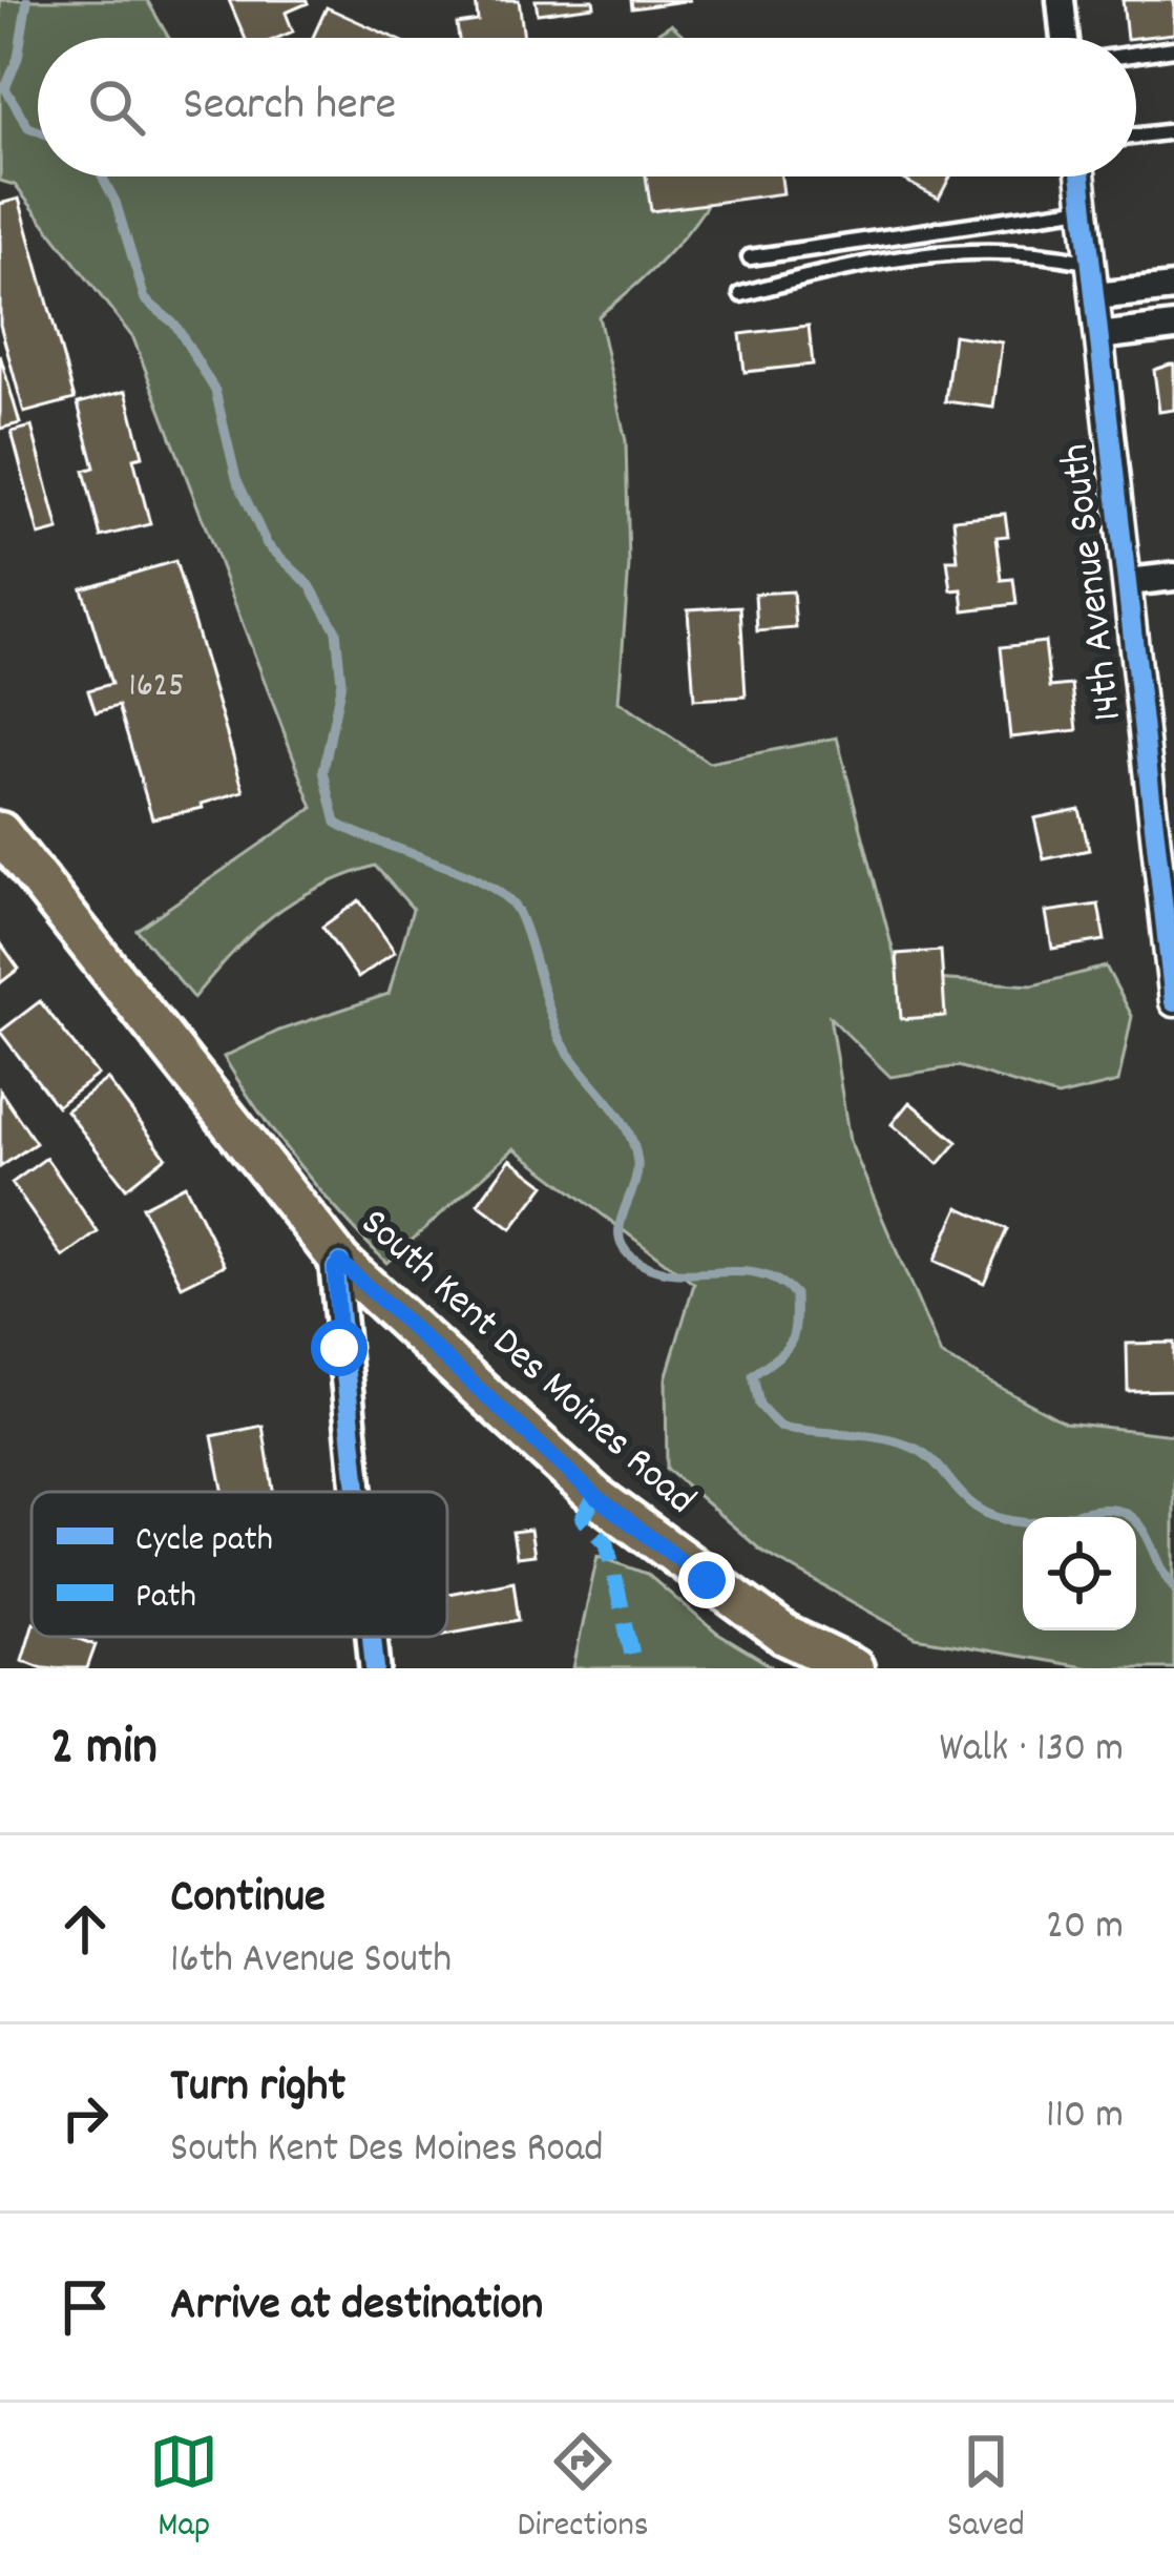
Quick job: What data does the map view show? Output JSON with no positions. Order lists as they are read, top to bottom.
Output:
{
  "streets": {
    "main road": ["South Kent Des Moines Road"],
    "street": ["14th Avenue South"]
  },
  "house_numbers": ["1625"],
  "legend": ["Cycle path", "Path"],
  "page": {
    "search": "Search here",
    "heading": ["2 min", "Walk · 130 m"],
    "list": [
      ["Continue", "16th Avenue South", "20 m"],
      ["Turn right", "South Kent Des Moines Road", "110 m"],
      "Arrive at destination"
    ],
    "nav": ["Map", "Directions", "Saved"]
  }
}
